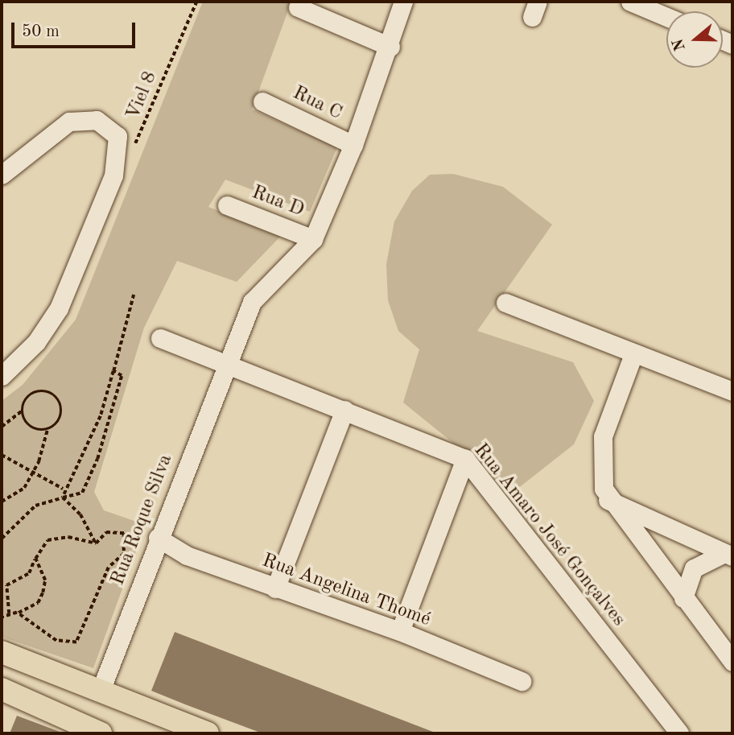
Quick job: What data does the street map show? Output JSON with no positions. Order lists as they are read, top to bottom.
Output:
{
  "streets": {
    "street": [
      "Rua C",
      "Rua D",
      "Rua Roque Silva",
      "Rua Amaro José Gonçalves",
      "Rua Angelina Thomé"
    ],
    "path": ["Viel 8"]
  },
  "crossings": [
    ["Rua D", "Rua Roque Silva"],
    ["Rua Roque Silva", "Rua Amaro José Gonçalves"],
    ["Rua Roque Silva", "Rua Angelina Thomé"]
  ],
  "scale_bar": "50 m",
  "north": "left"
}
